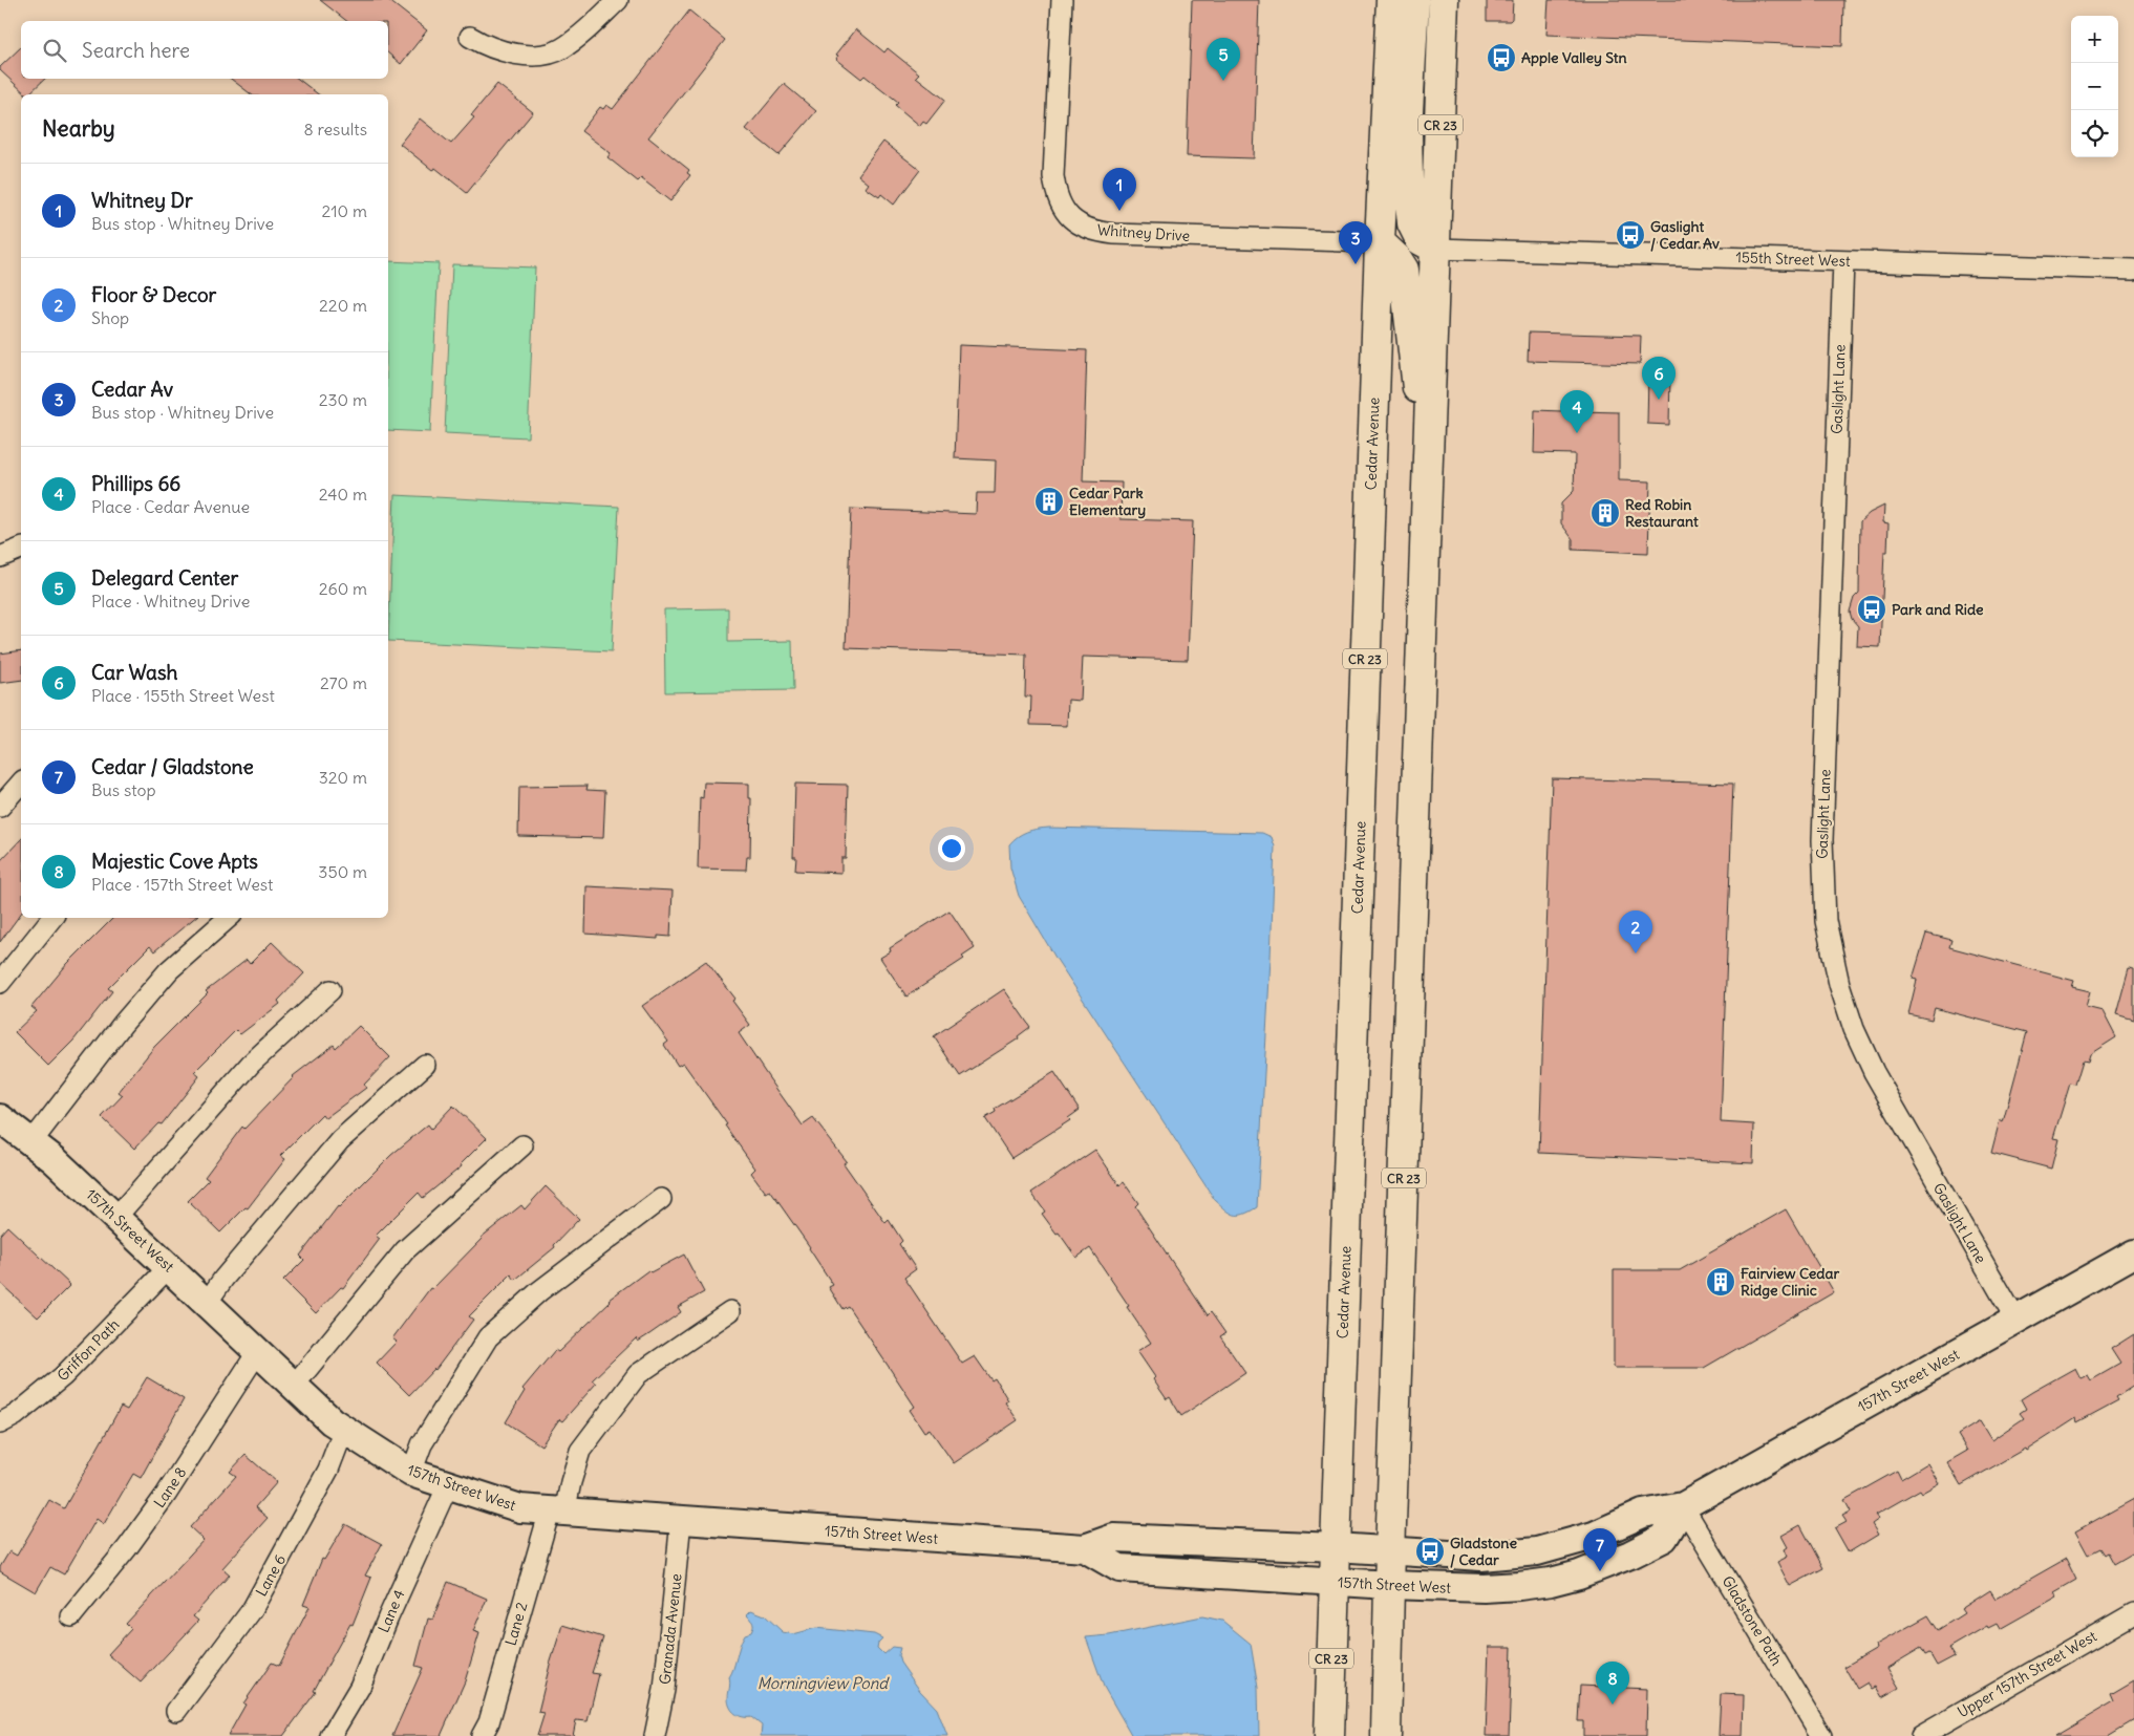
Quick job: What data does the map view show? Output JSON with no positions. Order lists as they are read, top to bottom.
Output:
{
  "streets": {
    "main road": ["CR 23", "Cedar Avenue"],
    "street": [
      "Whitney Drive",
      "155th Street West",
      "Gaslight Lane",
      "157th Street West",
      "Griffon Path",
      "Lane 8",
      "Lane 6",
      "Lane 4",
      "Gladstone Path",
      "Lane 2",
      "Granada Avenue",
      "Upper 157th Street West"
    ]
  },
  "crossings": [
    ["CR 23", "155th Street West"],
    ["CR 23", "157th Street West"],
    ["Whitney Drive", "Cedar Avenue"],
    ["155th Street West", "Gaslight Lane"],
    ["Gaslight Lane", "157th Street West"],
    ["Cedar Avenue", "157th Street West"],
    ["157th Street West", "Griffon Path"],
    ["157th Street West", "Lane 8"],
    ["157th Street West", "Lane 6"],
    ["157th Street West", "Lane 4"],
    ["157th Street West", "Gladstone Path"],
    ["157th Street West", "Lane 2"],
    ["157th Street West", "Granada Avenue"]
  ],
  "water": ["Morningview Pond"],
  "places": {
    "bus stop": [
      "Apple Valley Stn",
      "Gaslight / Cedar Av",
      "Park and Ride",
      "Gladstone / Cedar"
    ],
    "building": ["Cedar Park Elementary", "Red Robin Restaurant", "Fairview Cedar Ridge Clinic"]
  },
  "page": {
    "map_buttons": ["+", "−"],
    "search": "Search here",
    "pins": [
      "5",
      "1",
      "3",
      "6",
      "4",
      "2",
      "7",
      "8"
    ],
    "heading": ["Nearby", "8 results"],
    "list": [
      {
        "mark": "1",
        "name": "Whitney Dr",
        "note": "Bus stop · Whitney Drive",
        "value": "210 m"
      },
      {
        "mark": "2",
        "name": "Floor & Decor",
        "note": "Shop",
        "value": "220 m"
      },
      {
        "mark": "3",
        "name": "Cedar Av",
        "note": "Bus stop · Whitney Drive",
        "value": "230 m"
      },
      {
        "mark": "4",
        "name": "Phillips 66",
        "note": "Place · Cedar Avenue",
        "value": "240 m"
      },
      {
        "mark": "5",
        "name": "Delegard Center",
        "note": "Place · Whitney Drive",
        "value": "260 m"
      },
      {
        "mark": "6",
        "name": "Car Wash",
        "note": "Place · 155th Street West",
        "value": "270 m"
      },
      {
        "mark": "7",
        "name": "Cedar / Gladstone",
        "note": "Bus stop",
        "value": "320 m"
      },
      {
        "mark": "8",
        "name": "Majestic Cove Apts",
        "note": "Place · 157th Street West",
        "value": "350 m"
      }
    ]
  }
}
